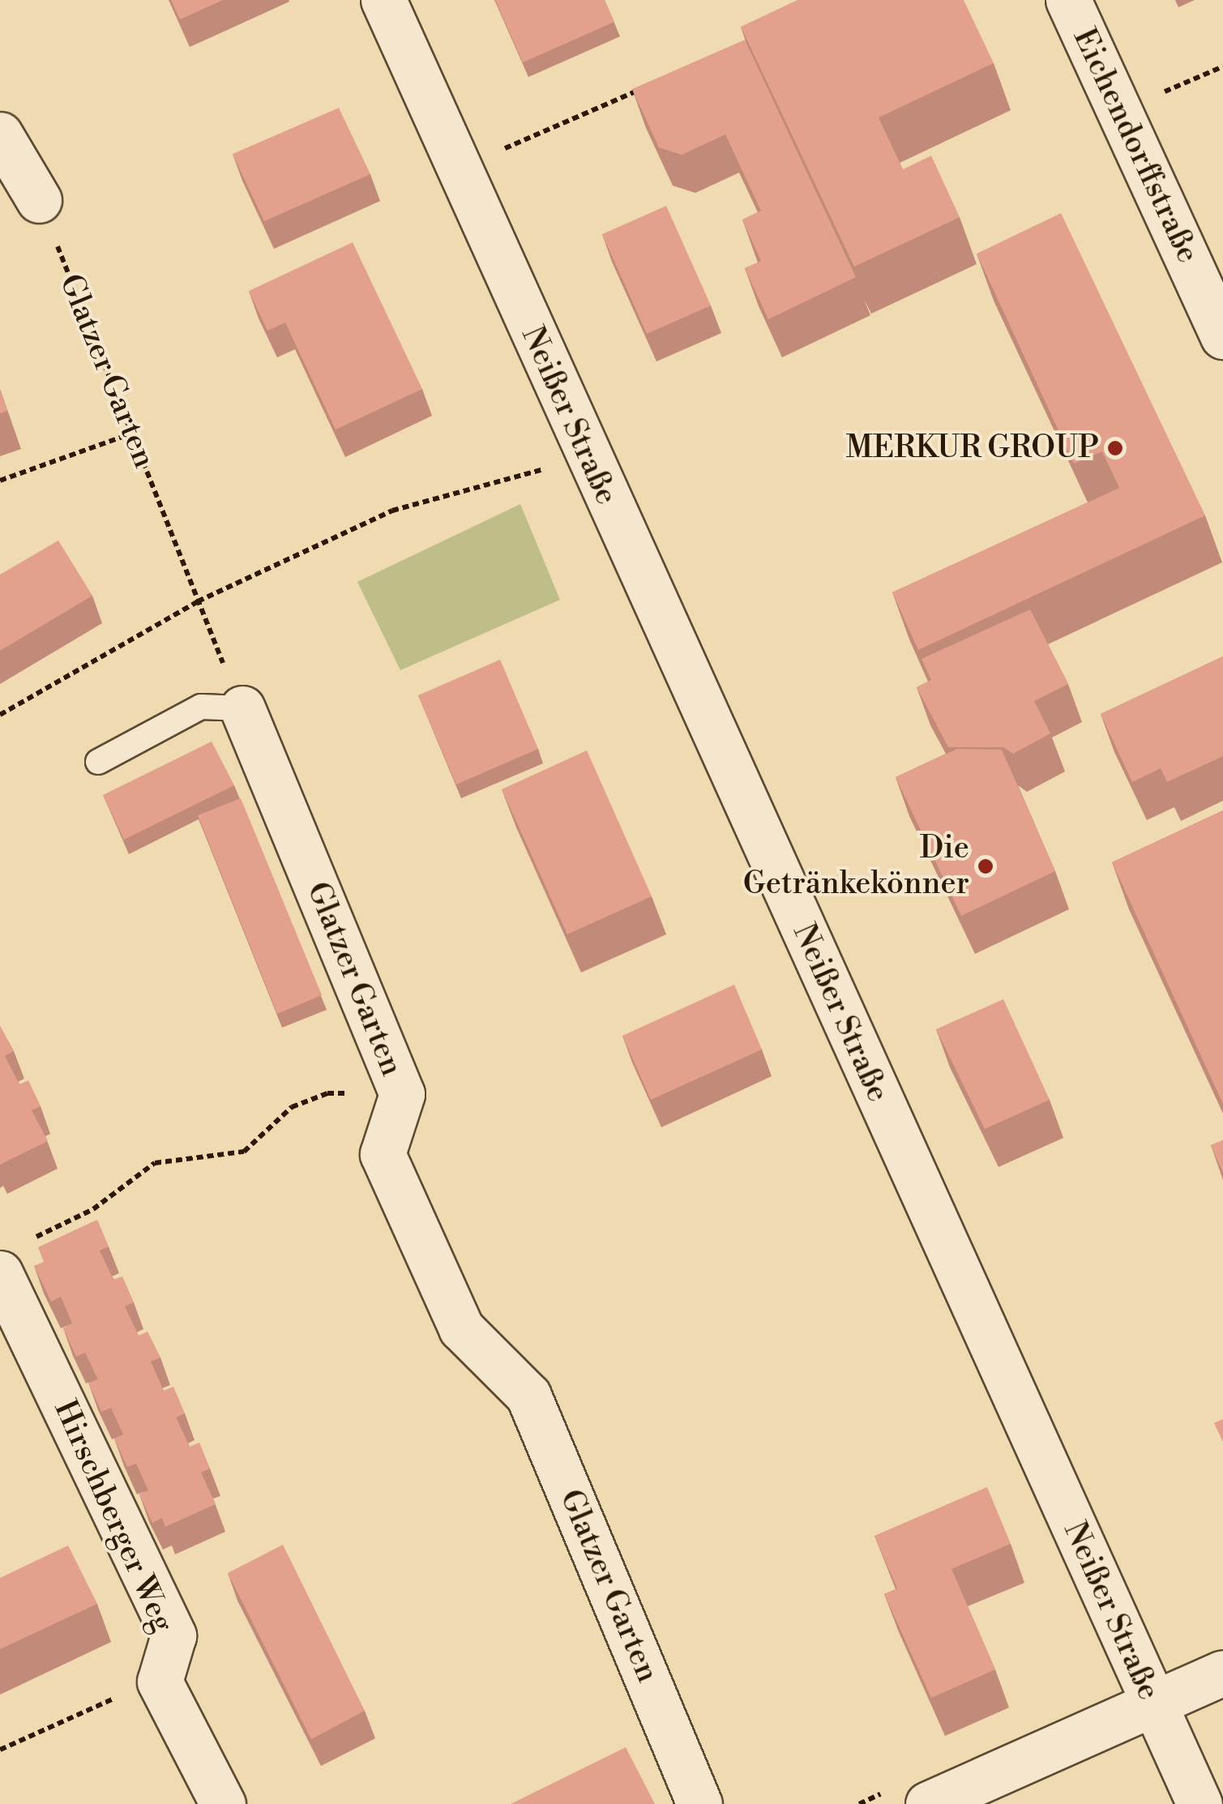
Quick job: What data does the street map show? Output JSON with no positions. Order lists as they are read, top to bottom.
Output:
{
  "streets": {
    "street": [
      "Eichendorffstraße",
      "Glatzer Garten",
      "Neißer Straße",
      "Hirschberger Weg"
    ]
  },
  "places": ["MERKUR GROUP", "Die Getränkekönner"]
}
